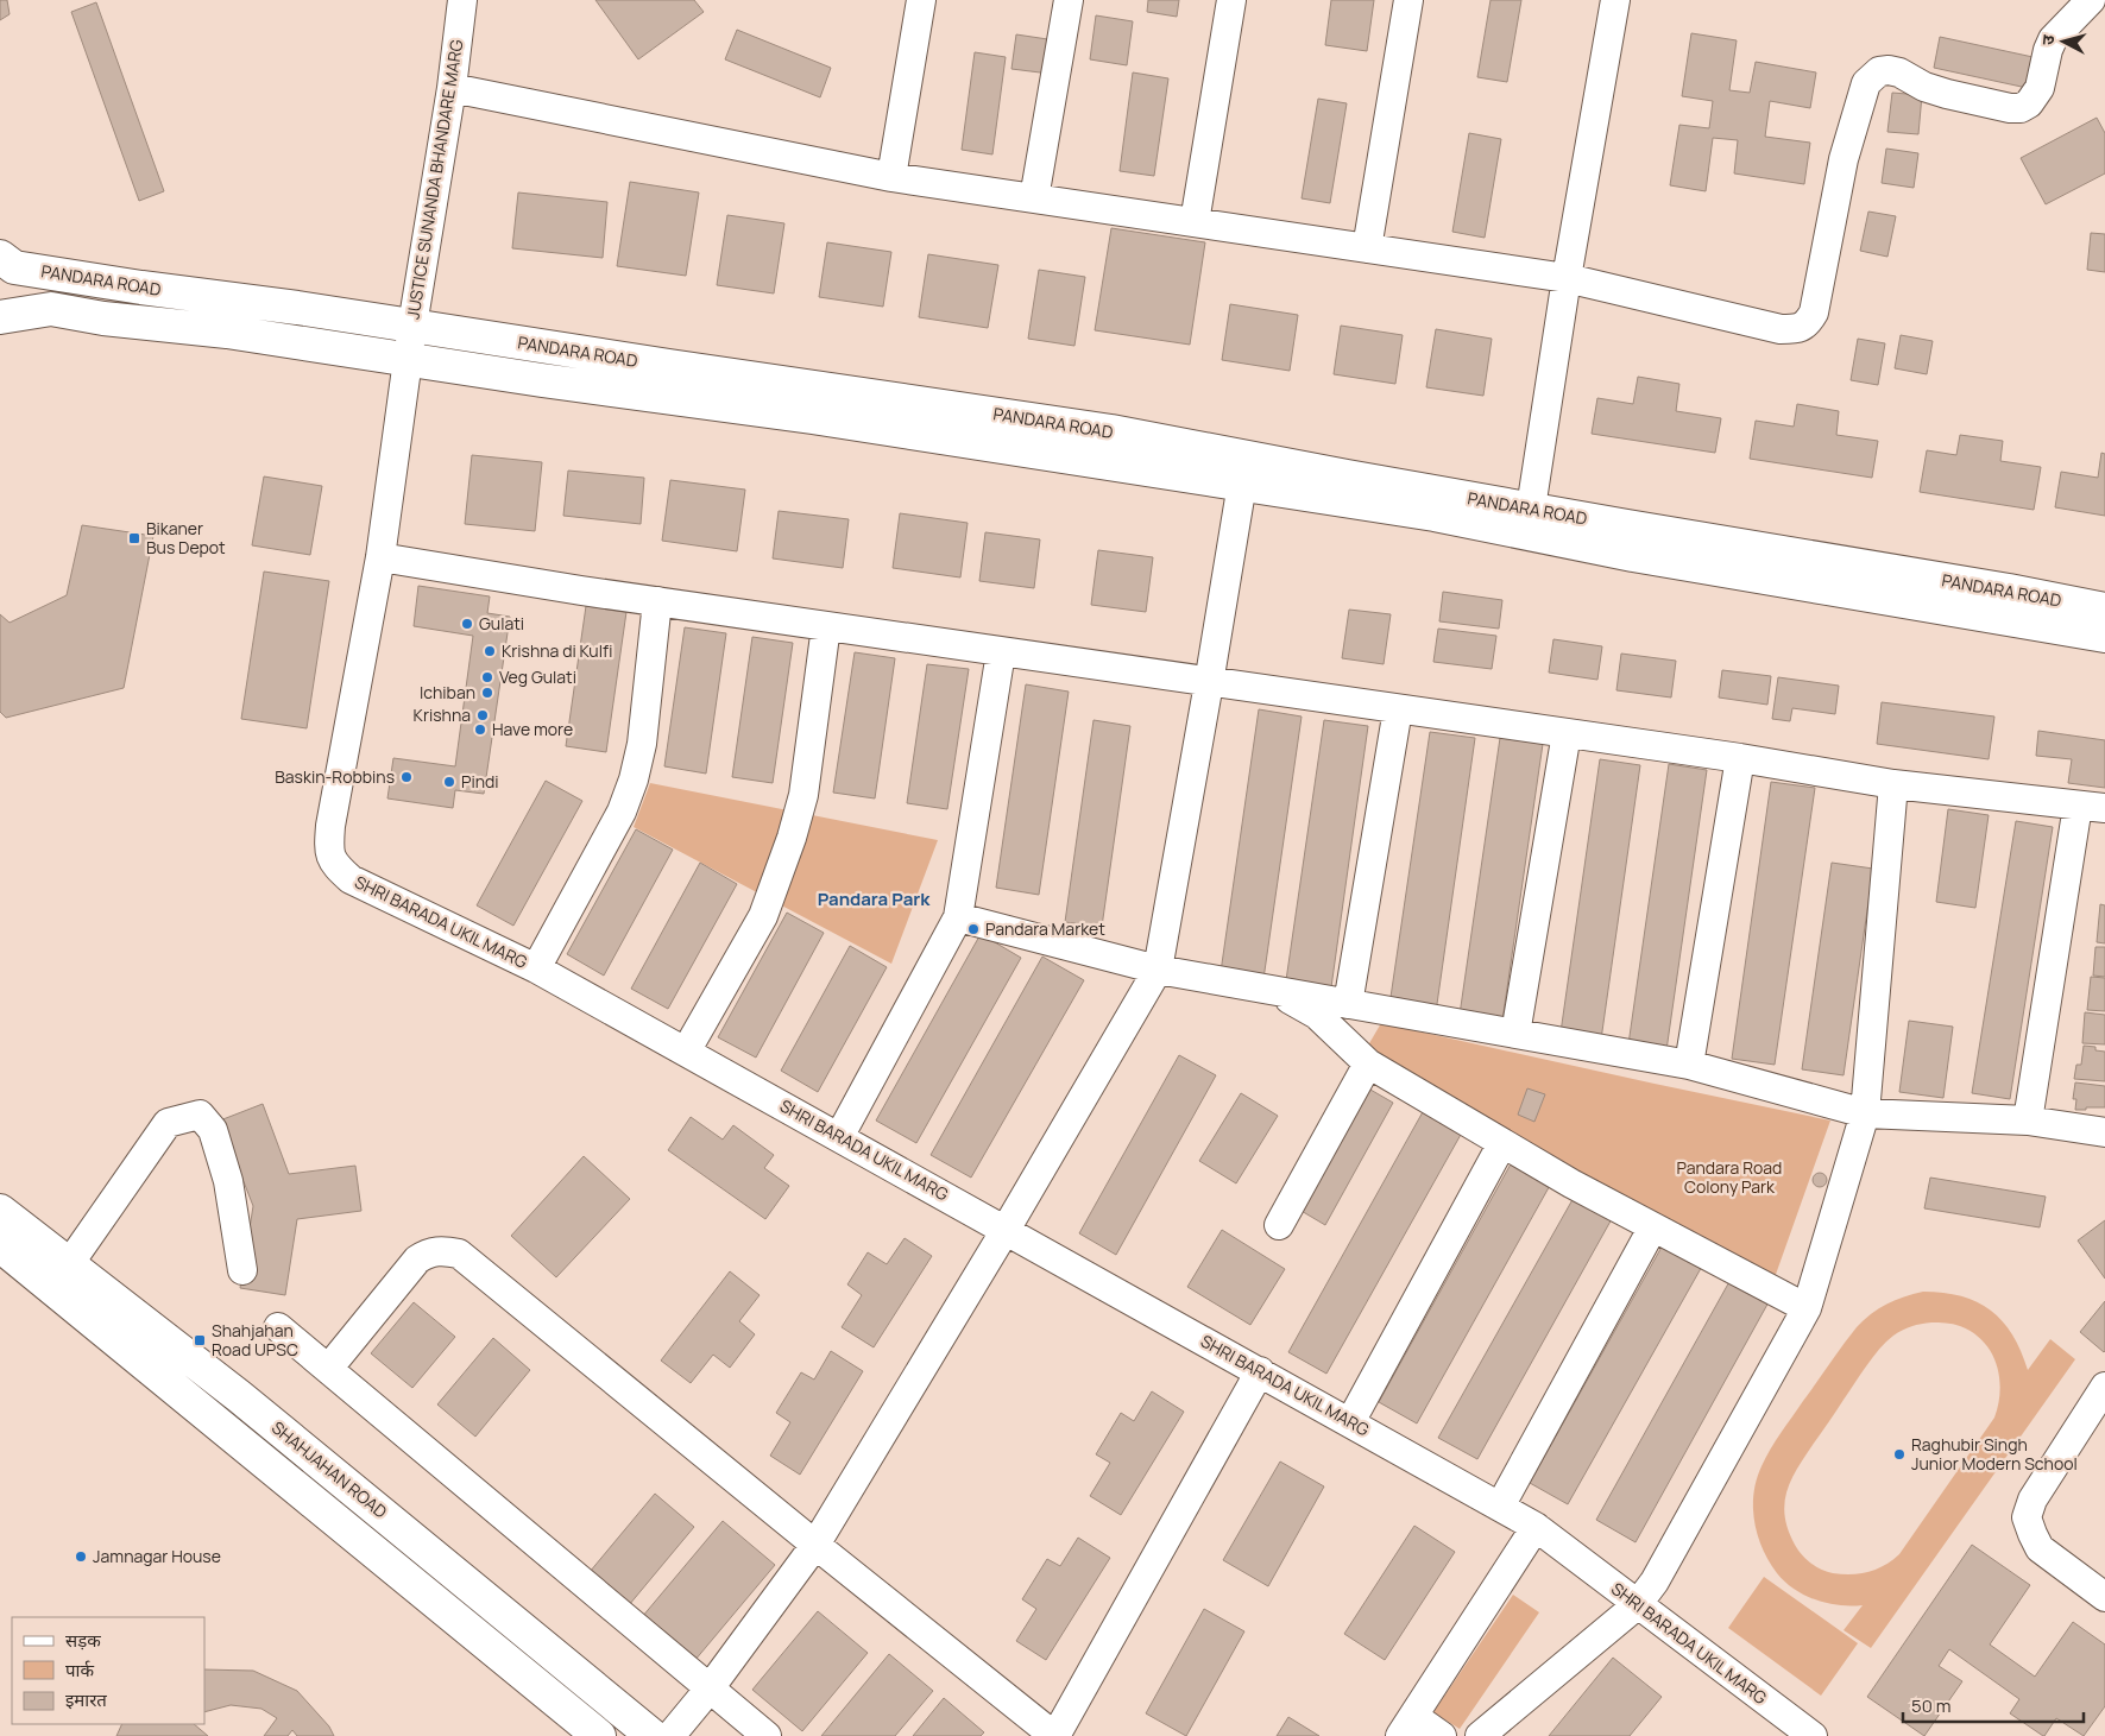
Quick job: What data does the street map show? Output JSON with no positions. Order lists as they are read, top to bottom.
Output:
{
  "streets": {
    "main road": ["PANDARA ROAD", "SHAHJAHAN ROAD"],
    "street": ["JUSTICE SUNANDA BHANDARE MARG", "SHRI BARADA UKIL MARG"]
  },
  "crossings": [
    ["JUSTICE SUNANDA BHANDARE MARG", "PANDARA ROAD"],
    ["JUSTICE SUNANDA BHANDARE MARG", "SHRI BARADA UKIL MARG"],
    ["PANDARA ROAD", "SHRI BARADA UKIL MARG"]
  ],
  "districts": ["Pandara Park"],
  "parks": ["Pandara Road Colony Park"],
  "places": {
    "transit": ["Bikaner Bus Depot", "Shahjahan Road UPSC"],
    "other": [
      "Gulati",
      "Krishna di Kulfi",
      "Veg Gulati",
      "Ichiban",
      "Krishna",
      "Have more",
      "Baskin-Robbins",
      "Pindi",
      "Pandara Market",
      "Raghubir Singh Junior Modern School",
      "Jamnagar House"
    ]
  },
  "legend": ["सड़क", "पार्क", "इमारत"],
  "scale_bar": "50 m",
  "north": "left"
}
